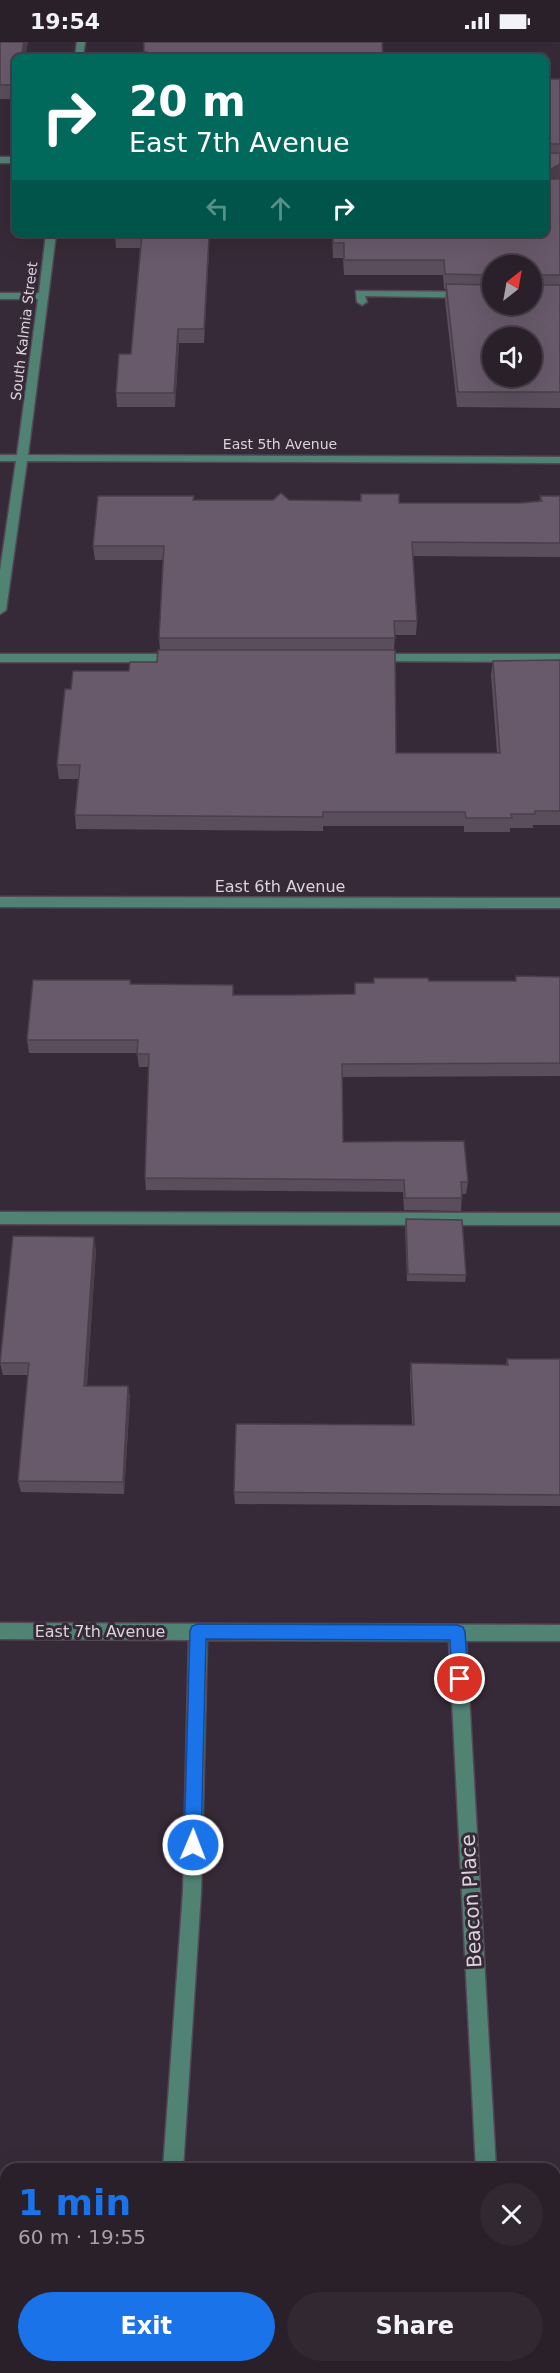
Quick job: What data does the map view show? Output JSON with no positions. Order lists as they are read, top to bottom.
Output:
{
  "streets": {
    "street": [
      "South Kalmia Street",
      "East 5th Avenue",
      "East 6th Avenue",
      "East 7th Avenue",
      "Beacon Place"
    ]
  },
  "crossings": [
    ["South Kalmia Street", "East 5th Avenue"],
    ["East 7th Avenue", "Beacon Place"]
  ],
  "north": "top right",
  "page": {
    "status": "19:54",
    "turn": ["20 m", "East 7th Avenue"],
    "heading": ["1 min", "60 m · 19:55"],
    "buttons": ["Exit", "Share"]
  }
}
